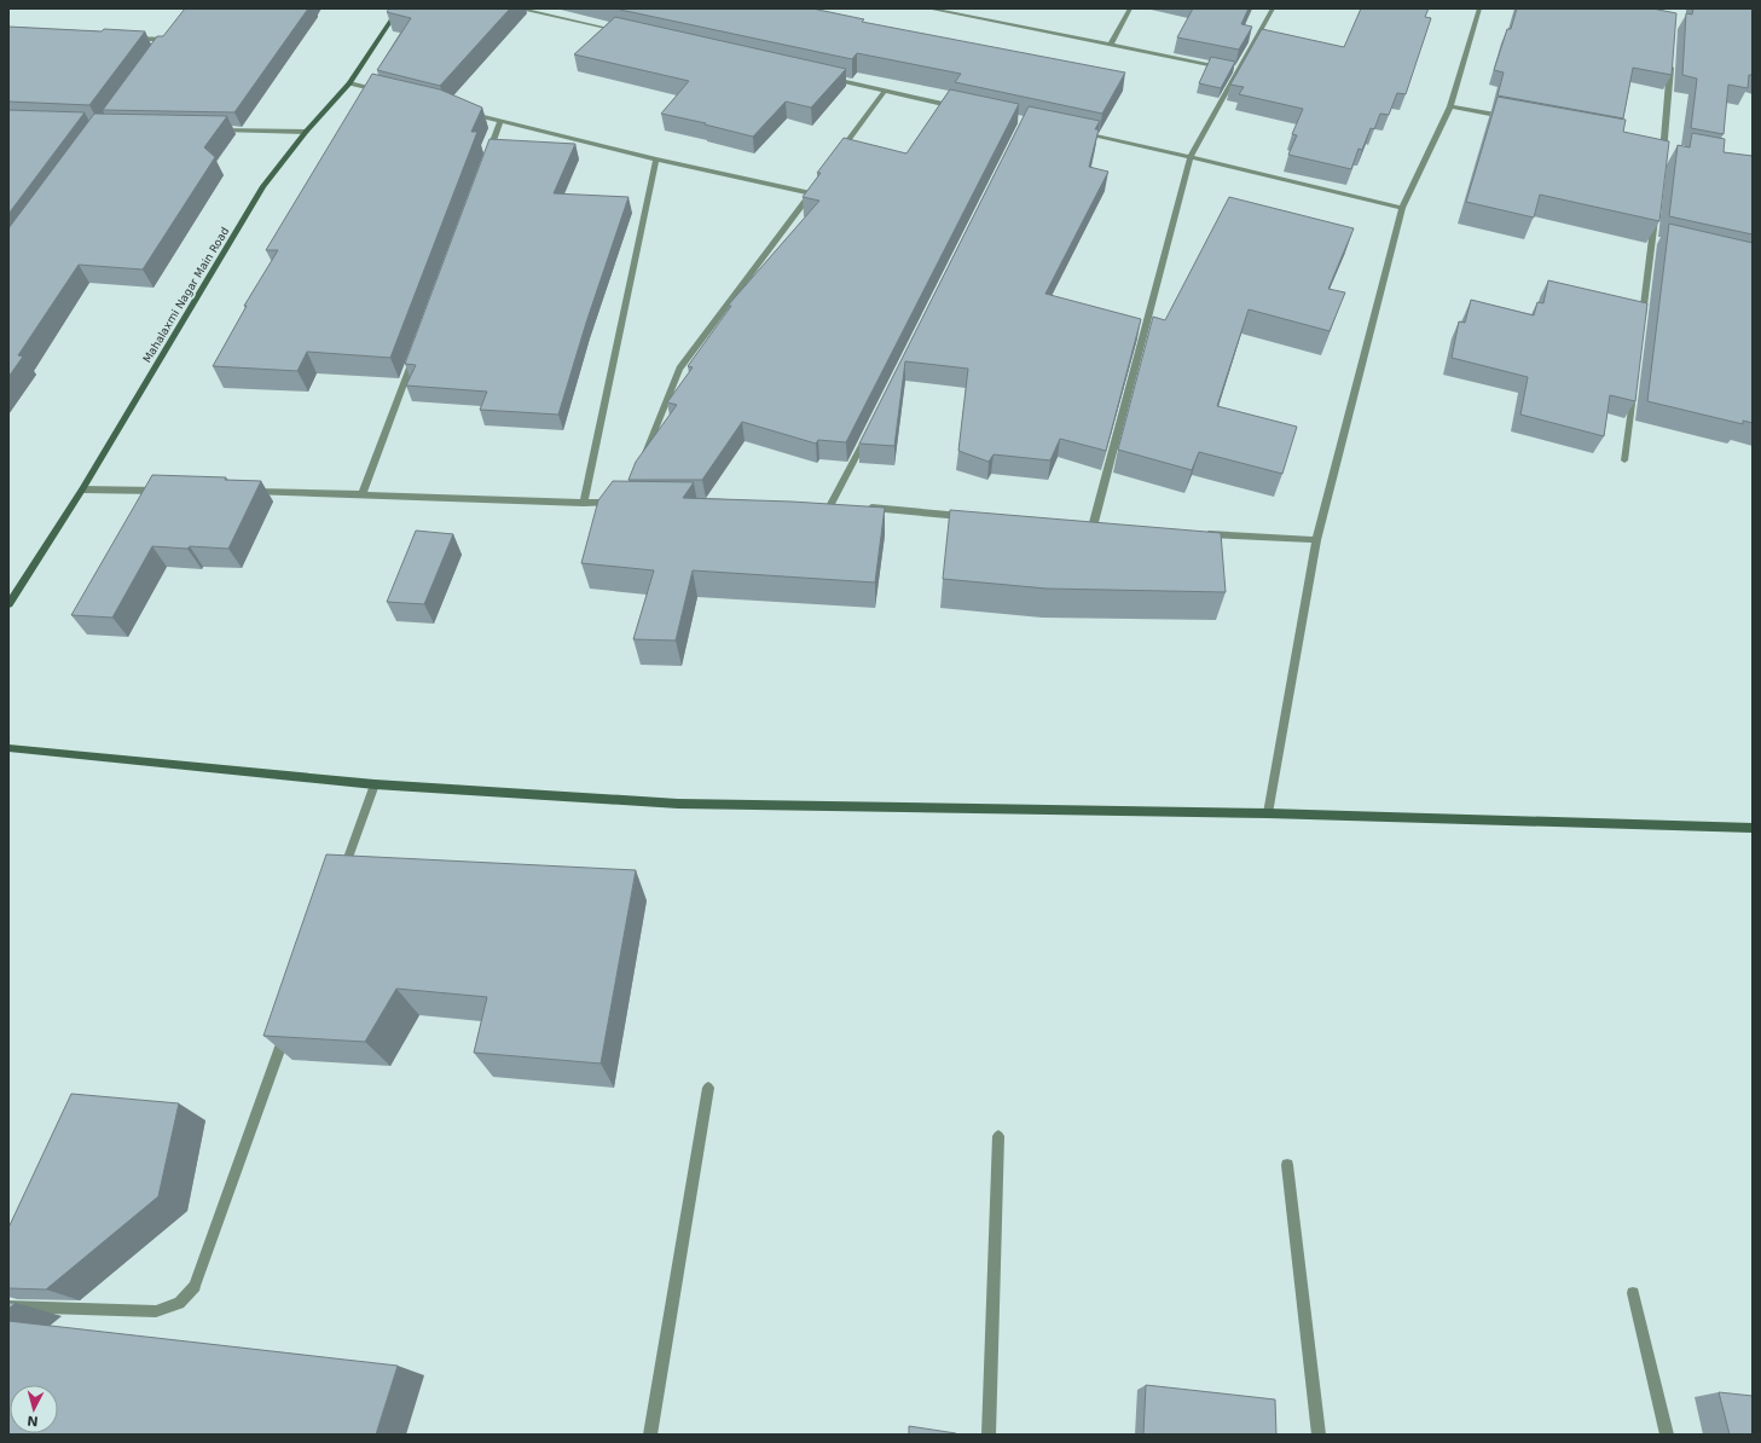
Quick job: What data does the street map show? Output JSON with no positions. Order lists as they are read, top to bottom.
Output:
{
  "streets": {
    "street": ["Mahalaxmi Nagar Main Road"]
  },
  "north": "bottom"
}
